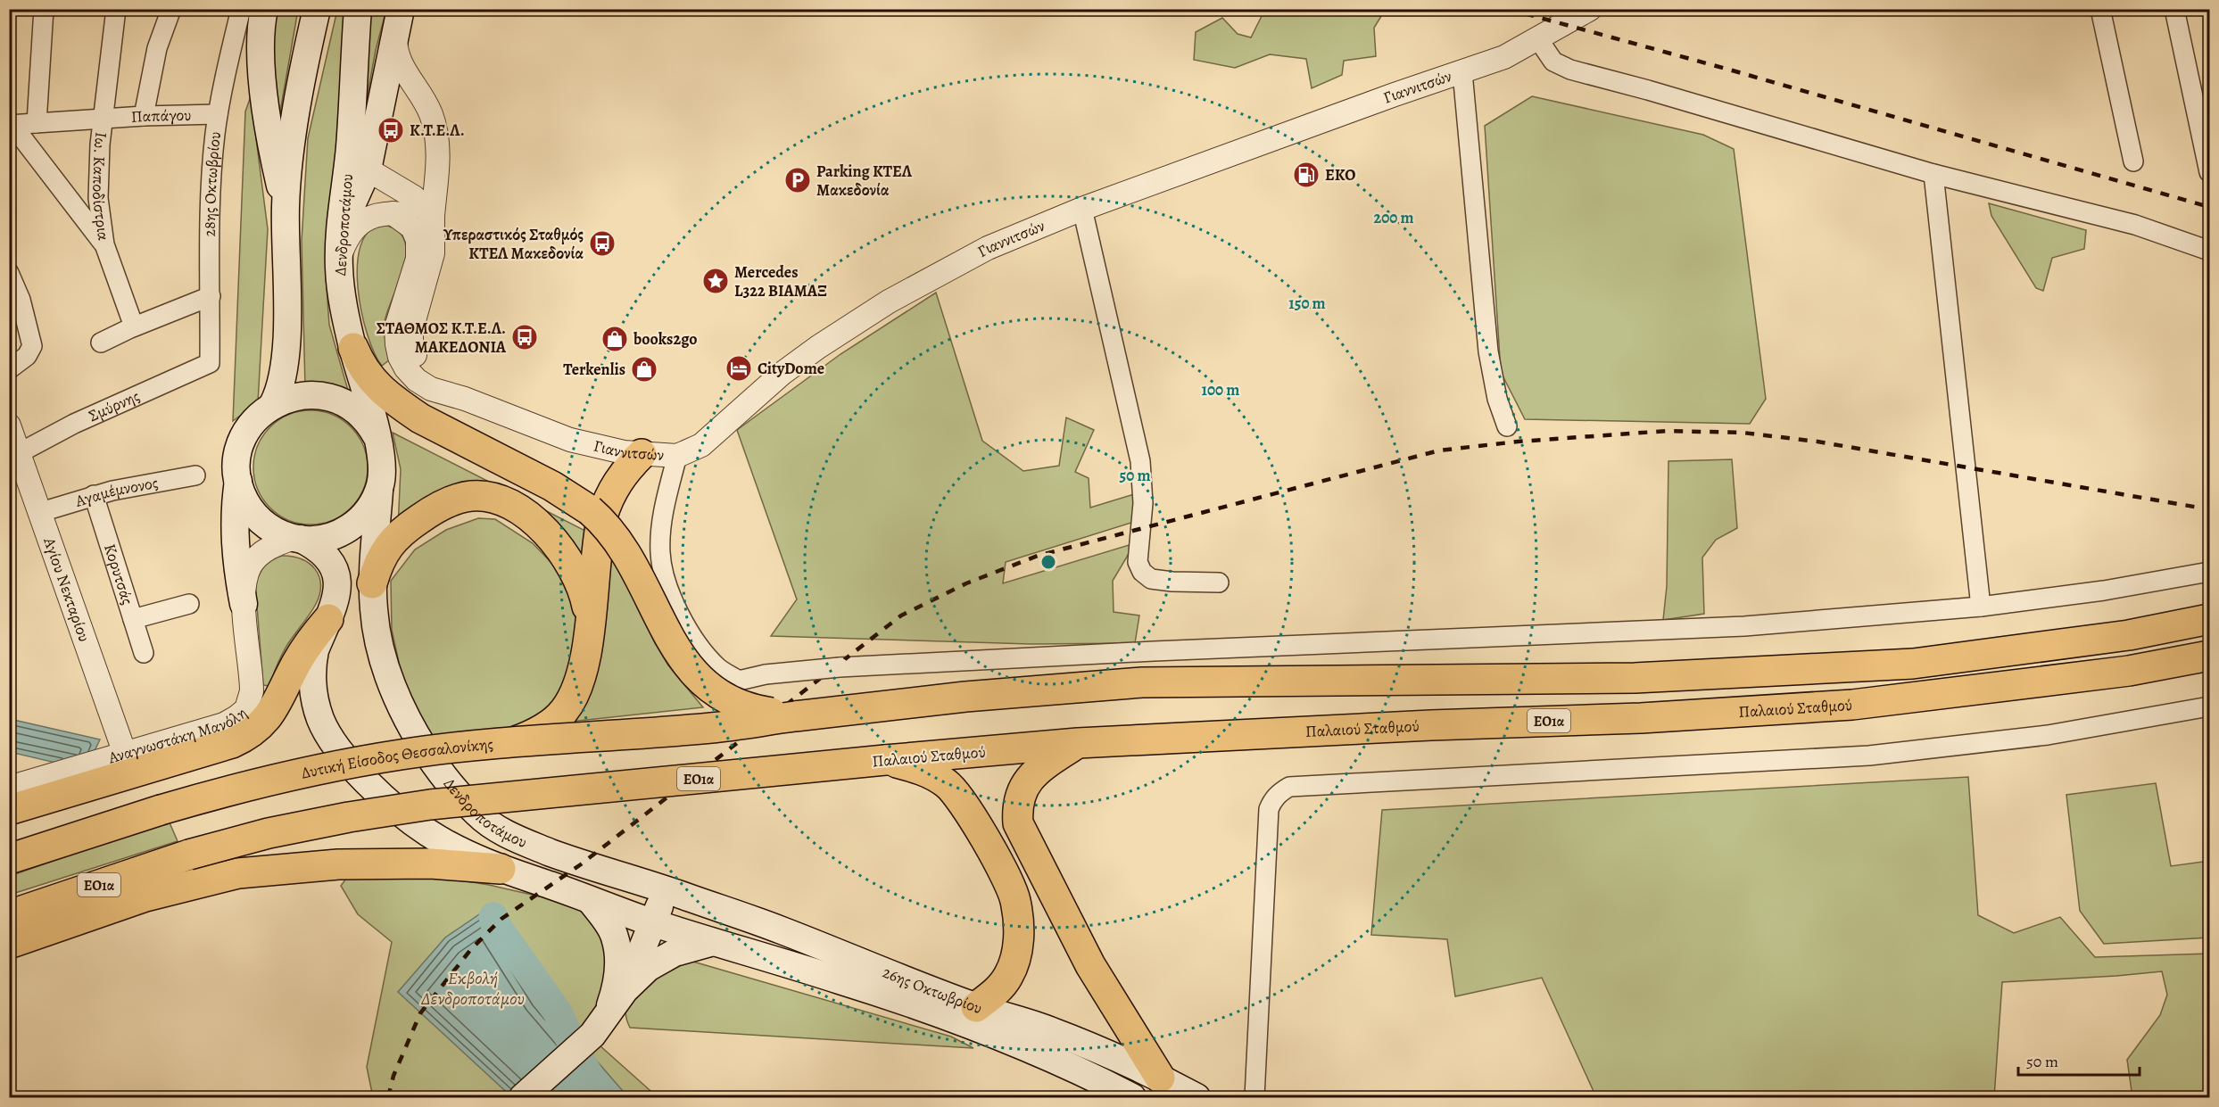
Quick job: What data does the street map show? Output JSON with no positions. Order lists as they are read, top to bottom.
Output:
{
  "streets": {
    "highway": ["Παλαιού Σταθμού", "ΕΟ1α", "Δυτική Είσοδος Θεσσαλονίκης"],
    "main road": ["Δενδροποτάμου", "26ης Οκτωβρίου"],
    "street": [
      "Γιαννιτσών",
      "Παπάγου",
      "28ης Οκτωβρίου",
      "Ιω. Καποδίστρια",
      "Σμύρνης",
      "Αγαμέμνονος",
      "Κορυτσάς",
      "Αγίου Νεκταρίου",
      "Αναγνωστάκη Μανόλη"
    ]
  },
  "crossings": [
    ["Παπάγου", "28ης Οκτωβρίου"],
    ["Παπάγου", "Ιω. Καποδίστρια"],
    ["28ης Οκτωβρίου", "Σμύρνης"],
    ["Δενδροποτάμου", "Αναγνωστάκη Μανόλη"],
    ["Δενδροποτάμου", "26ης Οκτωβρίου"],
    ["Σμύρνης", "Αγίου Νεκταρίου"],
    ["Αγαμέμνονος", "Κορυτσάς"],
    ["Αγαμέμνονος", "Αγίου Νεκταρίου"],
    ["Αγίου Νεκταρίου", "Αναγνωστάκη Μανόλη"]
  ],
  "water": ["Εκβολή Δενδροποτάμου"],
  "places": {
    "bus stop": ["Κ.Τ.Ε.Λ.", "Υπεραστικός Σταθμός ΚΤΕΛ Μακεδονία", "ΣΤΑΘΜΟΣ Κ.Τ.Ε.Λ. ΜΑΚΕΔΟΝΙΑ"],
    "fuel station": ["ΕΚΟ"],
    "parking": ["Parking ΚΤΕΛ Μακεδονία"],
    "place": ["Mercedes L322 ΒΙΑΜΑΞ"],
    "shop": ["books2go", "Terkenlis"],
    "hotel": ["CityDome"]
  },
  "scale_bar": "50 m",
  "rings": [
    "200 m",
    "150 m",
    "100 m",
    "50 m"
  ]
}
